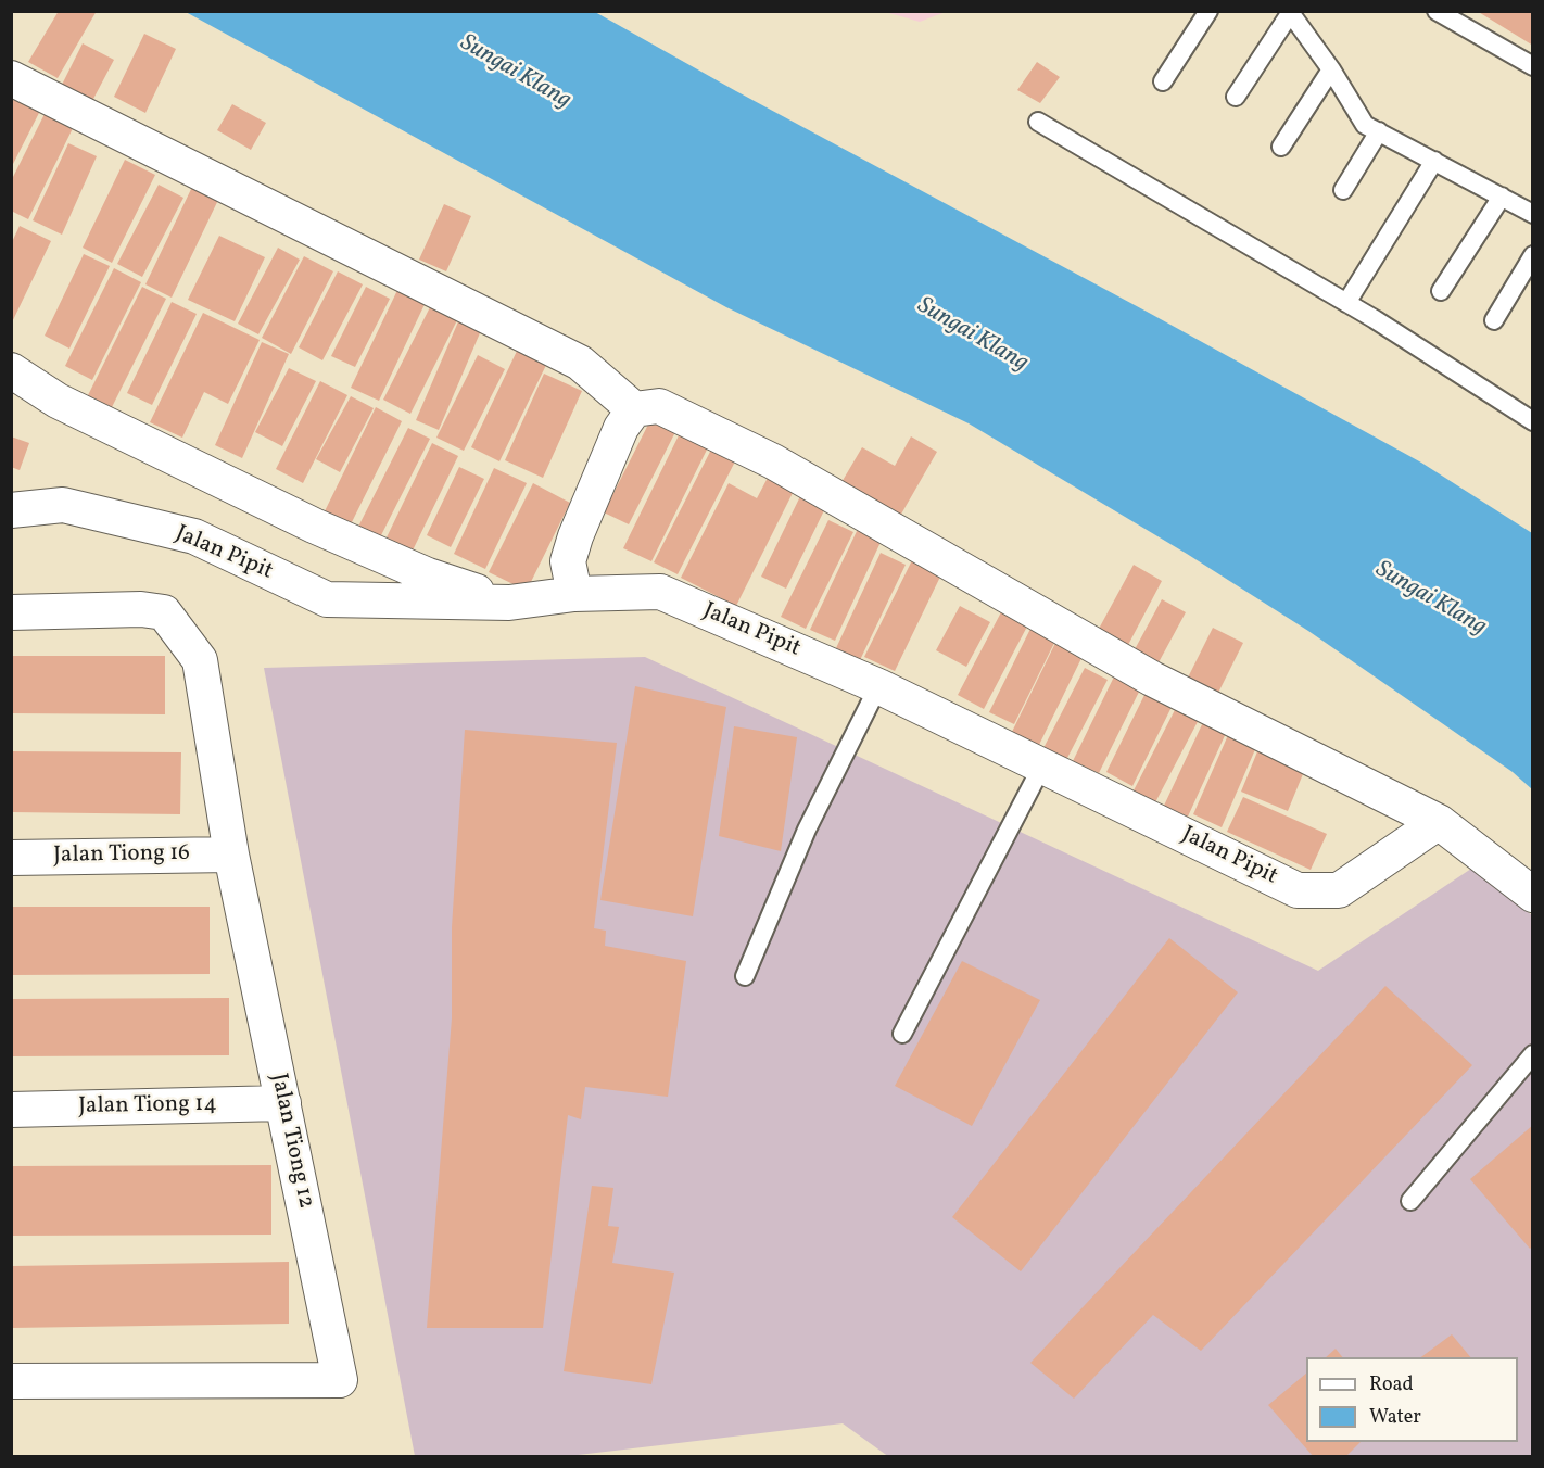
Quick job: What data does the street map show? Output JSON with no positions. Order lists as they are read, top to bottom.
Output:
{
  "streets": {
    "street": [
      "Jalan Pipit",
      "Jalan Tiong 16",
      "Jalan Tiong 14",
      "Jalan Tiong 12"
    ]
  },
  "crossings": [
    ["Jalan Tiong 16", "Jalan Tiong 12"],
    ["Jalan Tiong 14", "Jalan Tiong 12"]
  ],
  "water": ["Sungai Klang"],
  "legend": ["Road", "Water"]
}
